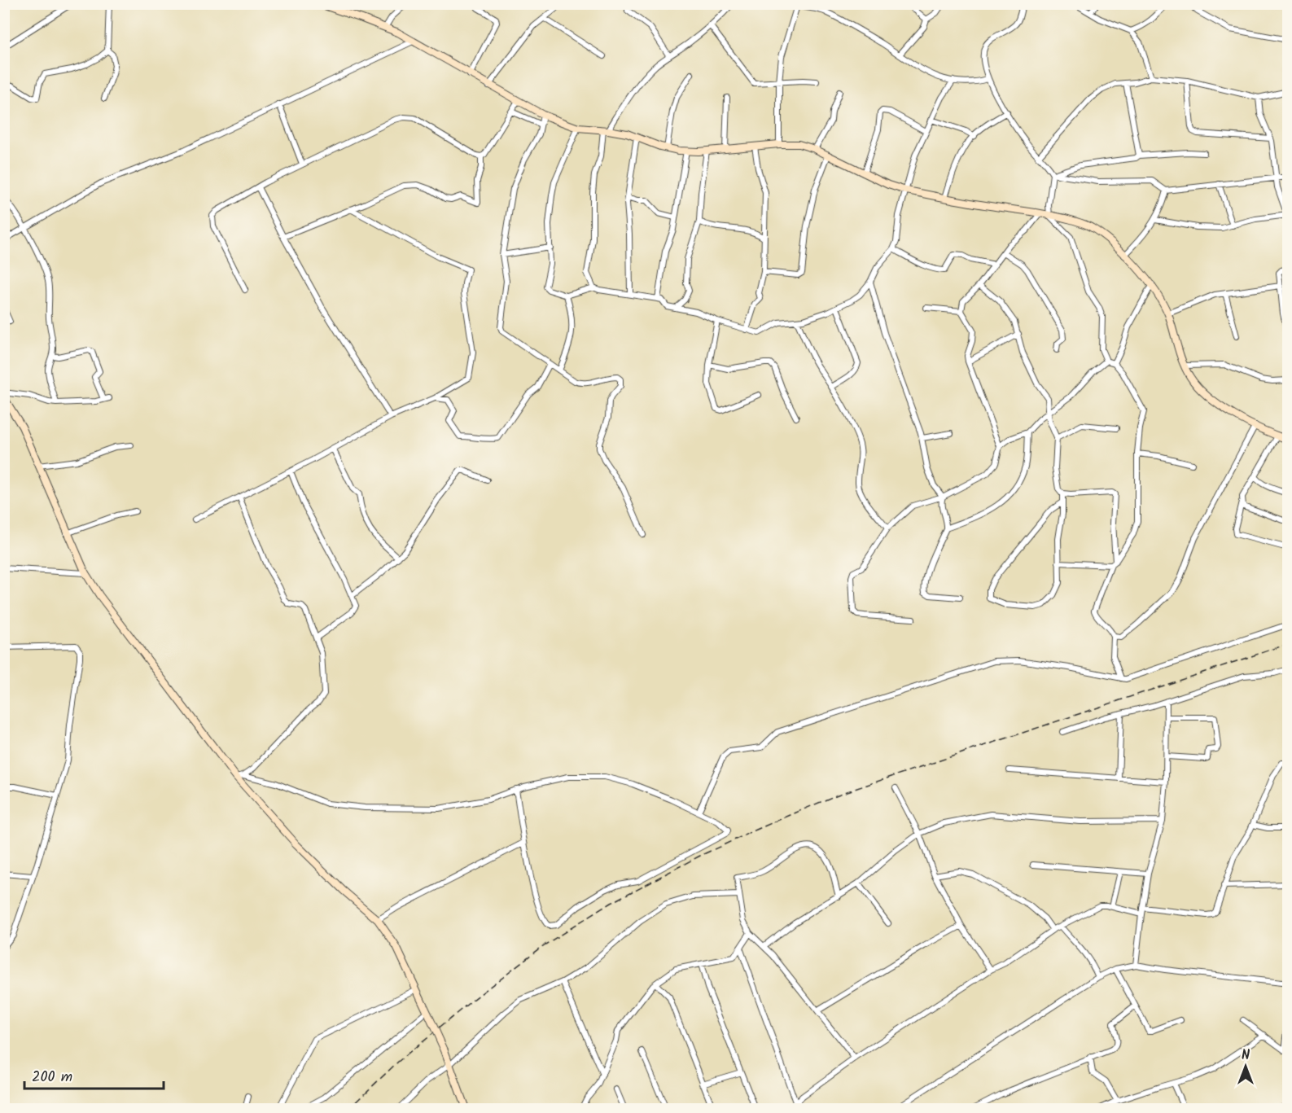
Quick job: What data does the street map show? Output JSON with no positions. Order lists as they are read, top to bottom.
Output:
{
  "scale_bar": "200 m",
  "north": "top"
}
